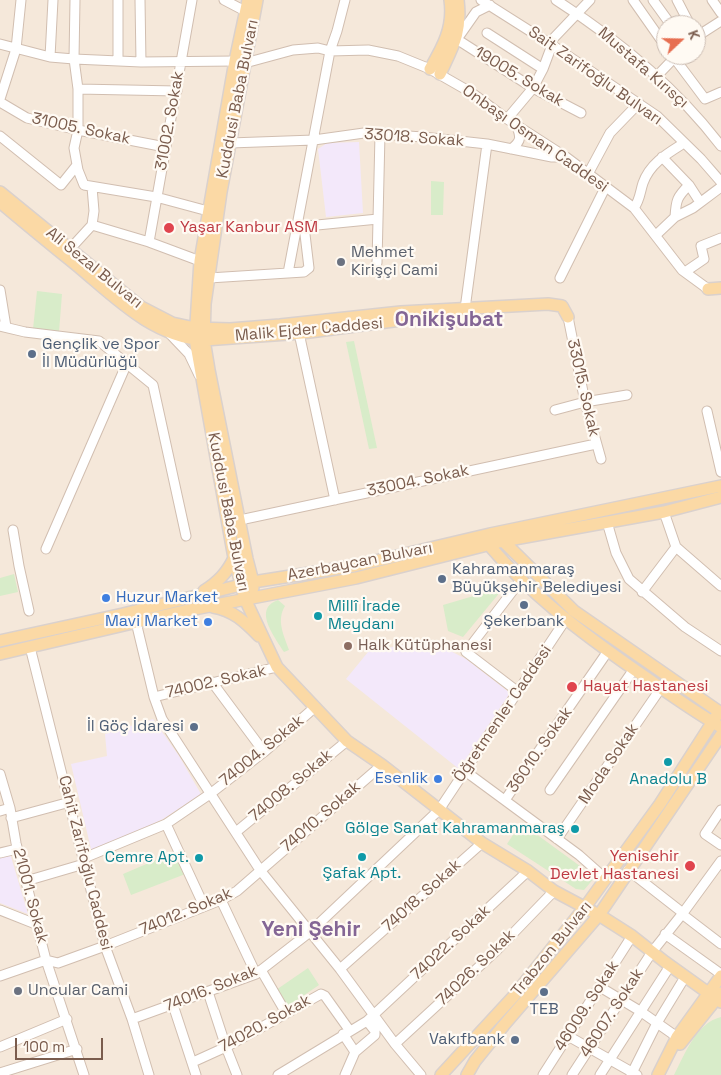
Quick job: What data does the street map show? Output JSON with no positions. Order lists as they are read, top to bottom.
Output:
{
  "streets": {
    "main road": [
      "Kuddusi Baba Bulvarı",
      "Ali Sezal Bulvarı",
      "Malik Ejder Caddesi",
      "Azerbaycan Bulvarı",
      "Trabzon Bulvarı"
    ],
    "street": [
      "Mustafa Kırısçı",
      "Sait Zarifoğlu Bulvarı",
      "19005. Sokak",
      "31002. Sokak",
      "31005. Sokak",
      "33018. Sokak",
      "Onbaşı Osman Caddesi",
      "33015. Sokak",
      "33004. Sokak",
      "74002. Sokak",
      "Öğretmenler Caddesi",
      "36010. Sokak",
      "74004. Sokak",
      "Moda Sokak",
      "74008. Sokak",
      "74010. Sokak",
      "Cahit Zarifoğlu Caddesi",
      "21001. Sokak",
      "74018. Sokak",
      "74012. Sokak",
      "74022. Sokak",
      "74026. Sokak",
      "74016. Sokak",
      "46009. Sokak",
      "46007. Sokak",
      "74020. Sokak"
    ]
  },
  "crossings": [
    ["Kuddusi Baba Bulvarı", "33018. Sokak"],
    ["Kuddusi Baba Bulvarı", "Onbaşı Osman Caddesi"],
    ["Kuddusi Baba Bulvarı", "Ali Sezal Bulvarı"],
    ["Kuddusi Baba Bulvarı", "Malik Ejder Caddesi"],
    ["Kuddusi Baba Bulvarı", "33004. Sokak"],
    ["Kuddusi Baba Bulvarı", "Azerbaycan Bulvarı"],
    ["31002. Sokak", "31005. Sokak"],
    ["31002. Sokak", "Onbaşı Osman Caddesi"],
    ["33018. Sokak", "Onbaşı Osman Caddesi"],
    ["Ali Sezal Bulvarı", "Malik Ejder Caddesi"],
    ["Malik Ejder Caddesi", "33015. Sokak"],
    ["33015. Sokak", "33004. Sokak"],
    ["Azerbaycan Bulvarı", "Cahit Zarifoğlu Caddesi"],
    ["Öğretmenler Caddesi", "74016. Sokak"],
    ["74004. Sokak", "Cahit Zarifoğlu Caddesi"],
    ["74004. Sokak", "21001. Sokak"],
    ["74010. Sokak", "74012. Sokak"],
    ["Cahit Zarifoğlu Caddesi", "74012. Sokak"],
    ["Cahit Zarifoğlu Caddesi", "74016. Sokak"],
    ["21001. Sokak", "74012. Sokak"],
    ["74022. Sokak", "74020. Sokak"]
  ],
  "districts": ["Onikişubat", "Yeni Şehir"],
  "places": [
    "Yaşar Kanbur ASM",
    "Mehmet Kirişçi Cami",
    "Gençlik ve Spor İl Müdürlüğü",
    "Kahramanmaraş Büyükşehir Belediyesi",
    "Huzur Market",
    "Şekerbank",
    "Millî İrade Meydanı",
    "Mavi Market",
    "Halk Kütüphanesi",
    "Hayat Hastanesi",
    "İl Göç İdaresi",
    "Anadolu B",
    "Esenlik",
    "Gölge Sanat Kahramanmaraş",
    "Şafak Apt.",
    "Cemre Apt.",
    "Yenisehir Devlet Hastanesi",
    "Uncular Cami",
    "TEB",
    "Vakıfbank"
  ],
  "scale_bar": "100 m",
  "north": "right"
}
